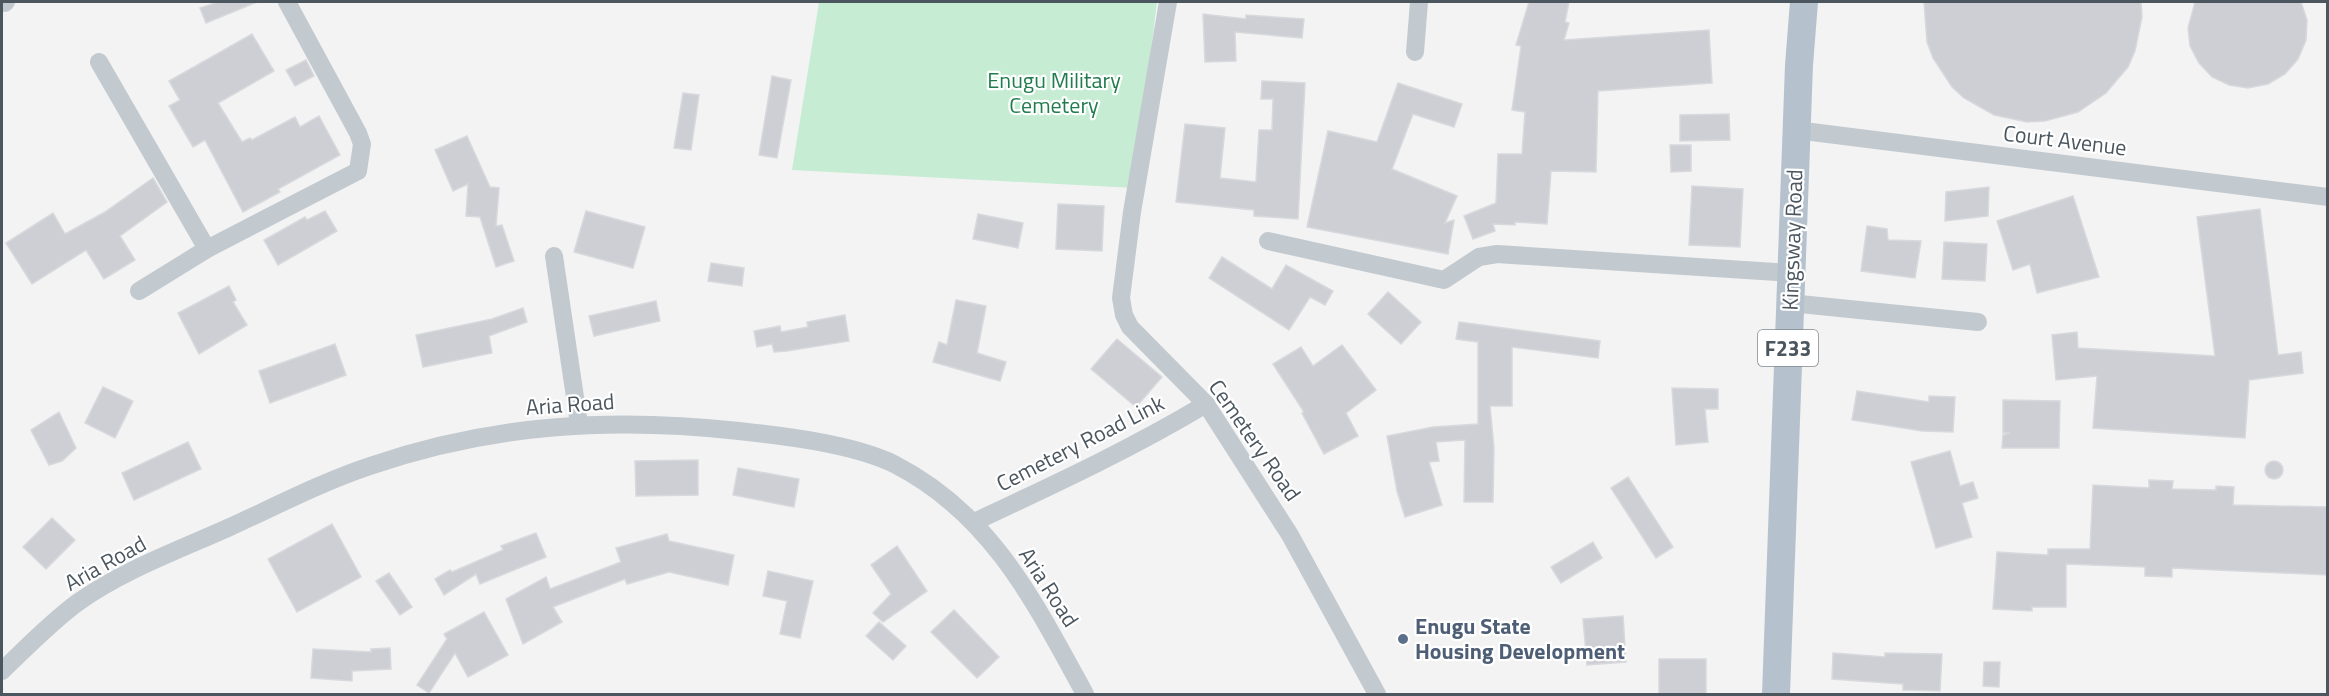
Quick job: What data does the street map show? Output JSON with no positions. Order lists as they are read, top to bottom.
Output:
{
  "streets": {
    "main road": ["Kingsway Road", "F233"],
    "street": [
      "Court Avenue",
      "Aria Road",
      "Cemetery Road",
      "Cemetery Road Link"
    ]
  },
  "crossings": [
    ["Court Avenue", "Kingsway Road"],
    ["Aria Road", "Cemetery Road Link"],
    ["Cemetery Road", "Cemetery Road Link"]
  ],
  "parks": ["Enugu Military Cemetery"],
  "places": ["Enugu State Housing Development"]
}
